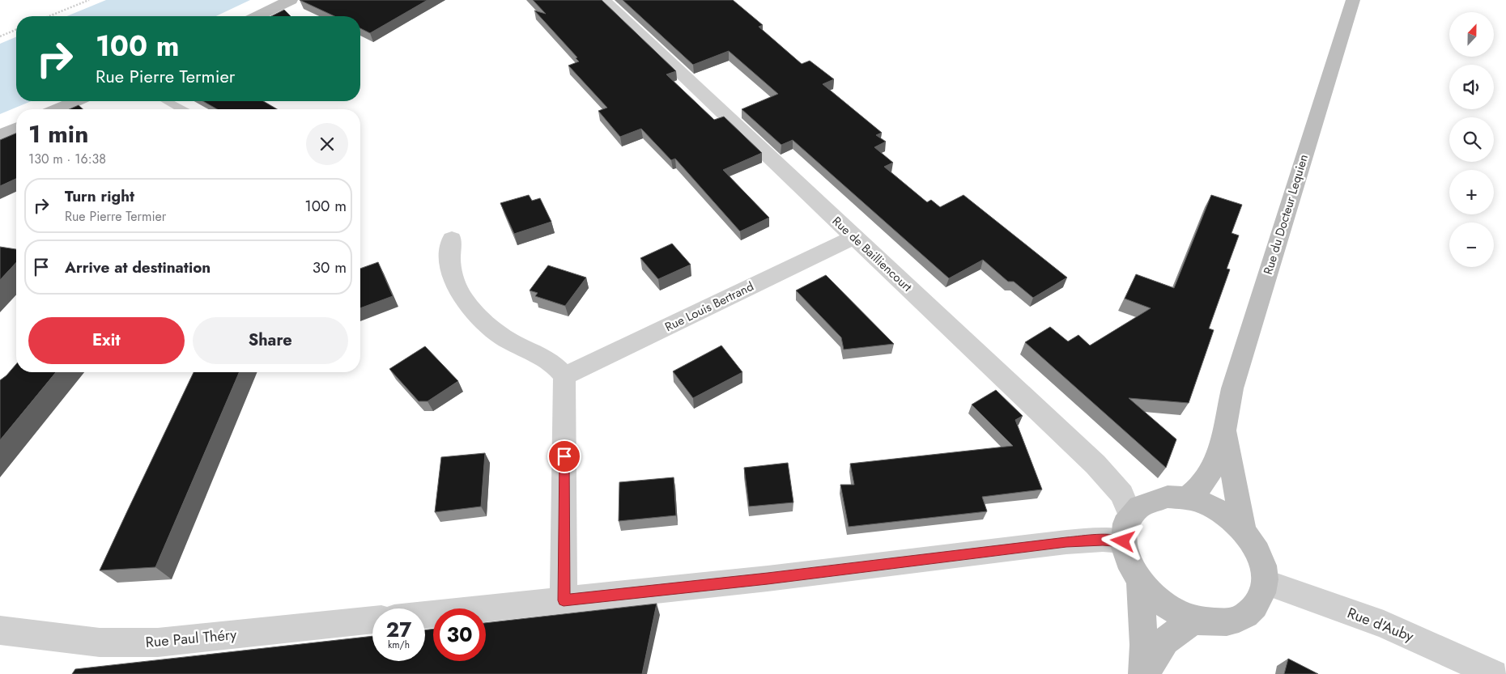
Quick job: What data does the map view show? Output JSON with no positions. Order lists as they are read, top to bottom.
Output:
{
  "streets": {
    "street": [
      "Rue du Docteur Lequien",
      "Rue de Bailliencourt",
      "Rue Louis Bertrand",
      "Rue d'Auby",
      "Rue Paul Théry"
    ]
  },
  "crossings": [
    ["Rue du Docteur Lequien", "Rue de Bailliencourt"],
    ["Rue du Docteur Lequien", "Rue d'Auby"],
    ["Rue de Bailliencourt", "Rue Louis Bertrand"],
    ["Rue de Bailliencourt", "Rue d'Auby"]
  ],
  "north": "top",
  "page": {
    "map_buttons": ["+", "−"],
    "turn": ["100 m", "Rue Pierre Termier"],
    "heading": ["1 min", "130 m · 16:38"],
    "list": [
      {
        "name": "Turn right",
        "note": "Rue Pierre Termier",
        "value": "100 m"
      },
      {
        "name": "Arrive at destination",
        "value": "30 m"
      }
    ],
    "buttons": ["Exit", "Share"],
    "speed": "27 km/h",
    "limit": "30"
  }
}
